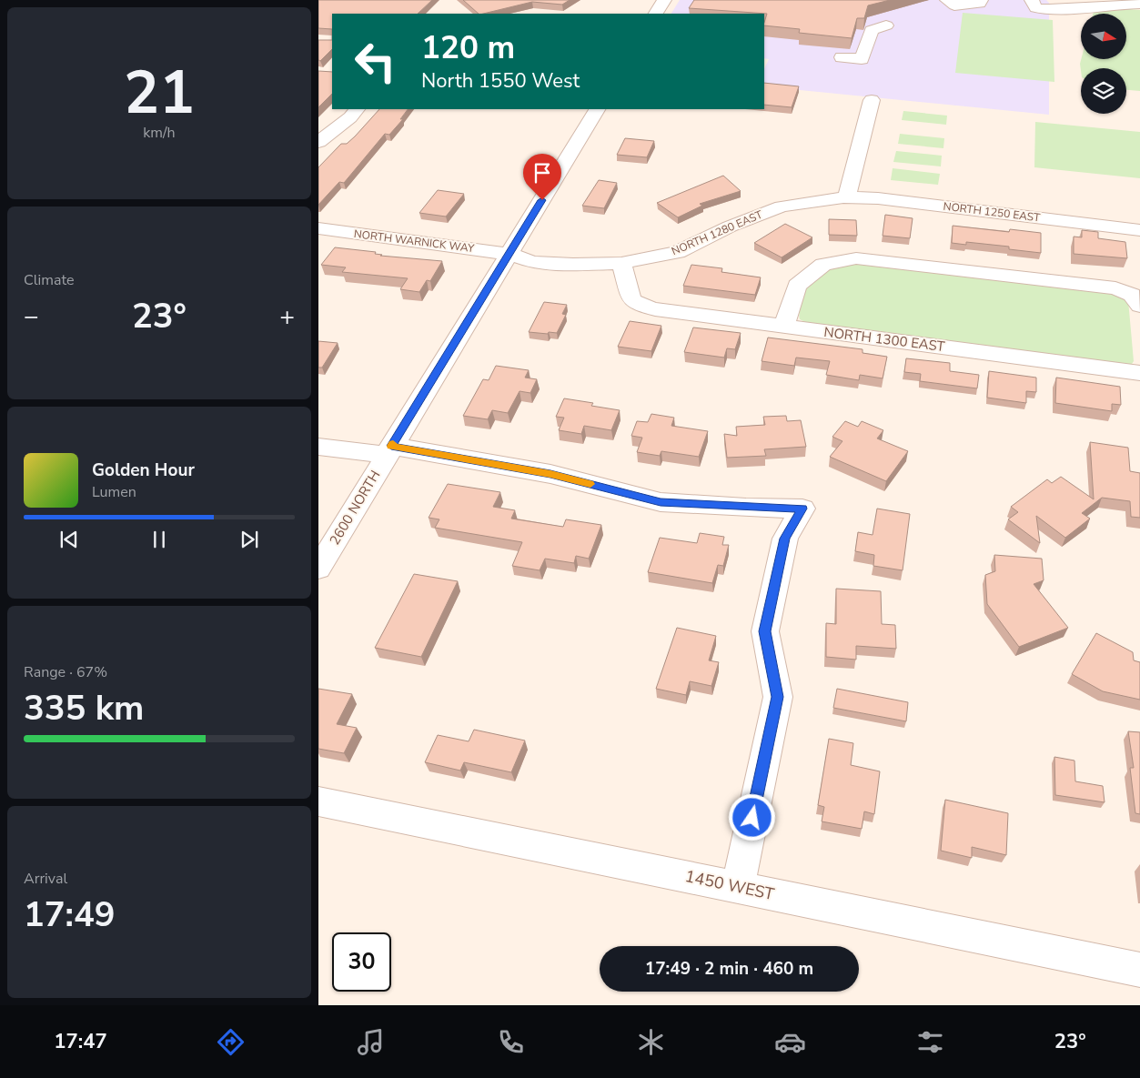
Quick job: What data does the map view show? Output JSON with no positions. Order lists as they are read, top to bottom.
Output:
{
  "streets": {
    "street": [
      "NORTH 1250 EAST",
      "NORTH 1280 EAST",
      "NORTH WARNICK WAY",
      "NORTH 1300 EAST",
      "2600 NORTH",
      "1450 WEST"
    ]
  },
  "crossings": [
    ["NORTH 1250 EAST", "NORTH 1280 EAST"],
    ["NORTH 1280 EAST", "NORTH WARNICK WAY"],
    ["NORTH 1280 EAST", "NORTH 1300 EAST"],
    ["NORTH 1280 EAST", "2600 NORTH"],
    ["NORTH WARNICK WAY", "2600 NORTH"]
  ],
  "north": "right",
  "page": {
    "tile": [
      ["21", "km/h"],
      "Climate",
      ["Range · 67%", "335 km"],
      ["Arrival", "17:49"]
    ],
    "turn": ["120 m", "North 1550 West"],
    "heat": ["−", "23°", "+"],
    "song": ["Golden Hour", "Lumen"],
    "limit": "30",
    "trip": "17:49 · 2 min · 460 m",
    "tabs": ["17:47", "23°"]
  }
}
